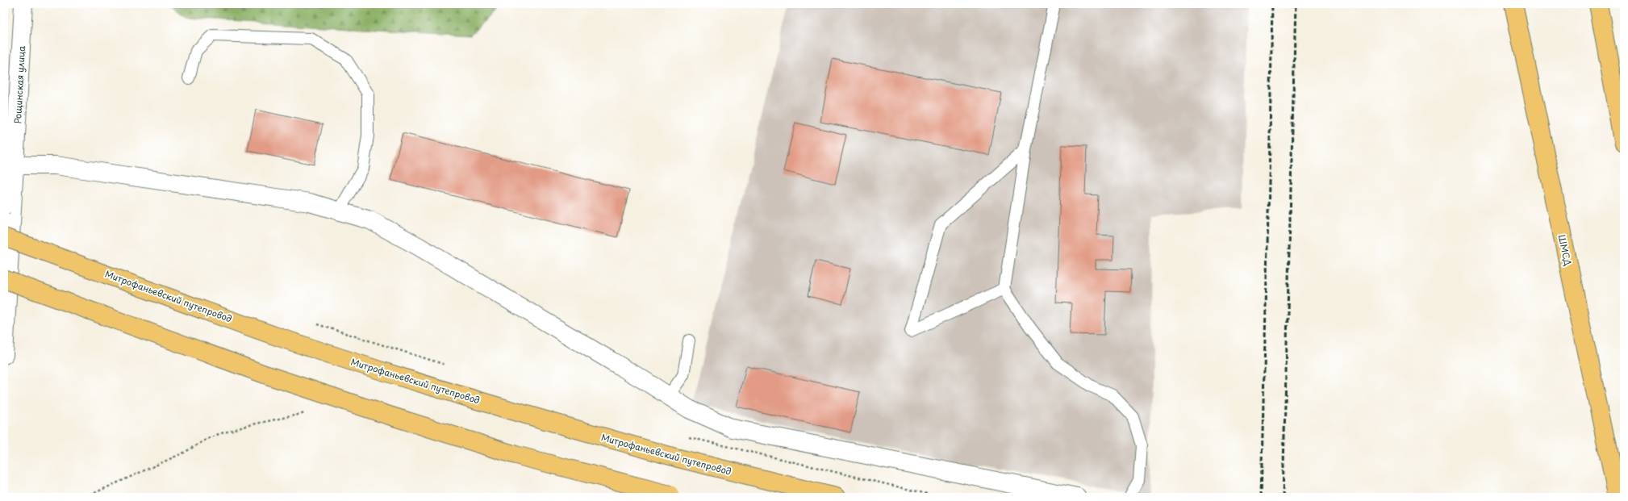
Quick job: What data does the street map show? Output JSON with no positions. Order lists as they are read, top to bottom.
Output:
{
  "streets": {
    "main road": ["ШМСД", "Митрофаньевский путепровод"],
    "street": ["Рощинская улица"]
  }
}
